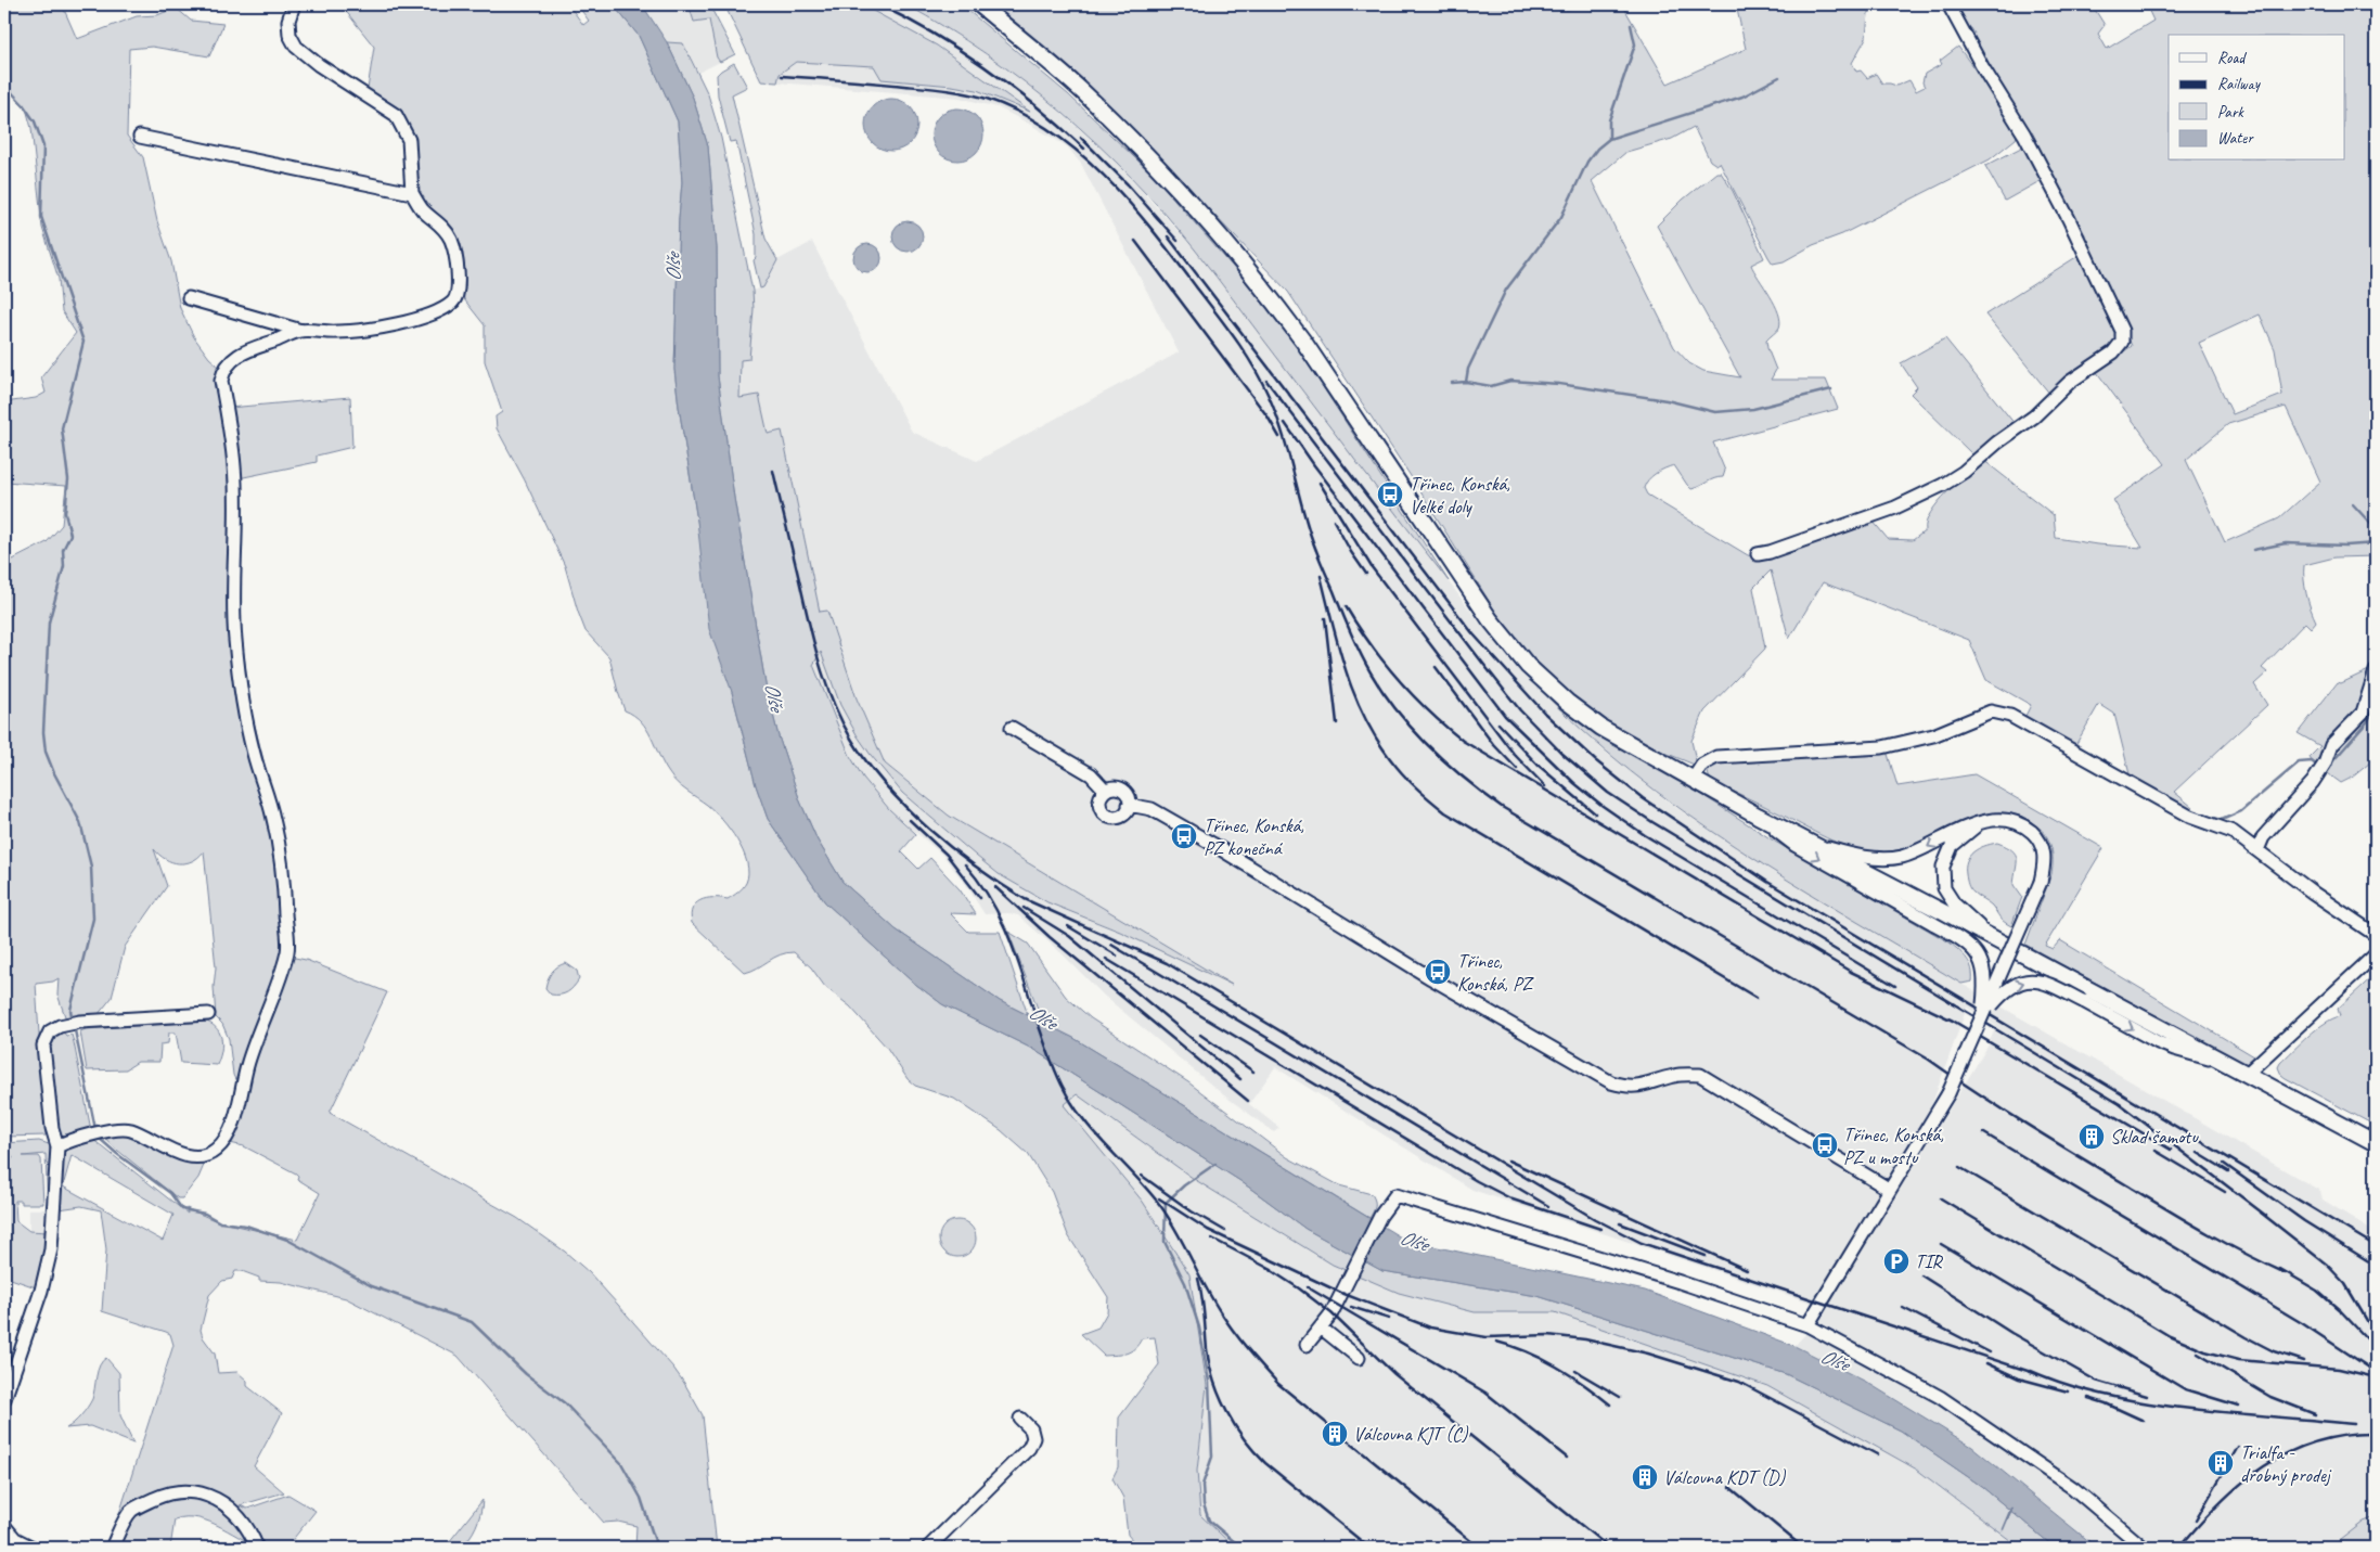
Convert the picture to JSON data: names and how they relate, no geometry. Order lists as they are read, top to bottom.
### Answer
{
  "water": ["Olše"],
  "places": {
    "bus stop": [
      "Třinec, Konská, Velké doly",
      "Třinec, Konská, PZ konečná",
      "Třinec, Konská, PZ",
      "Třinec, Konská, PZ u mostu"
    ],
    "building": [
      "Sklad šamotu",
      "Válcovna KJT (C)",
      "Trialfa - drobný prodej",
      "Válcovna KDT (D)"
    ],
    "parking": ["TIR"]
  },
  "legend": [
    "Road",
    "Railway",
    "Park",
    "Water"
  ]
}
